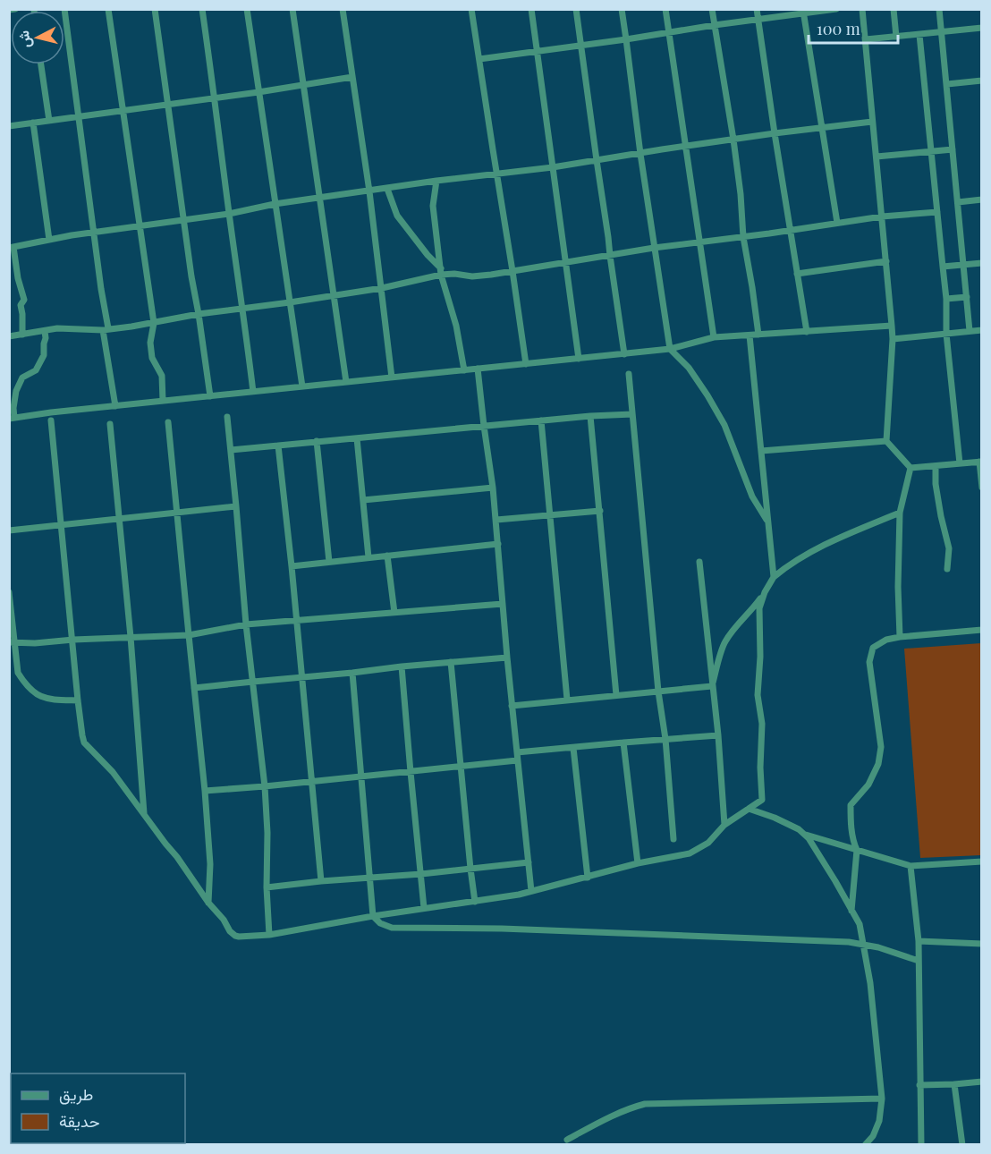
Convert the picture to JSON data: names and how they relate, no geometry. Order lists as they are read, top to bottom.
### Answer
{
  "legend": ["طريق", "حديقة"],
  "scale_bar": "100 m",
  "north": "left"
}
